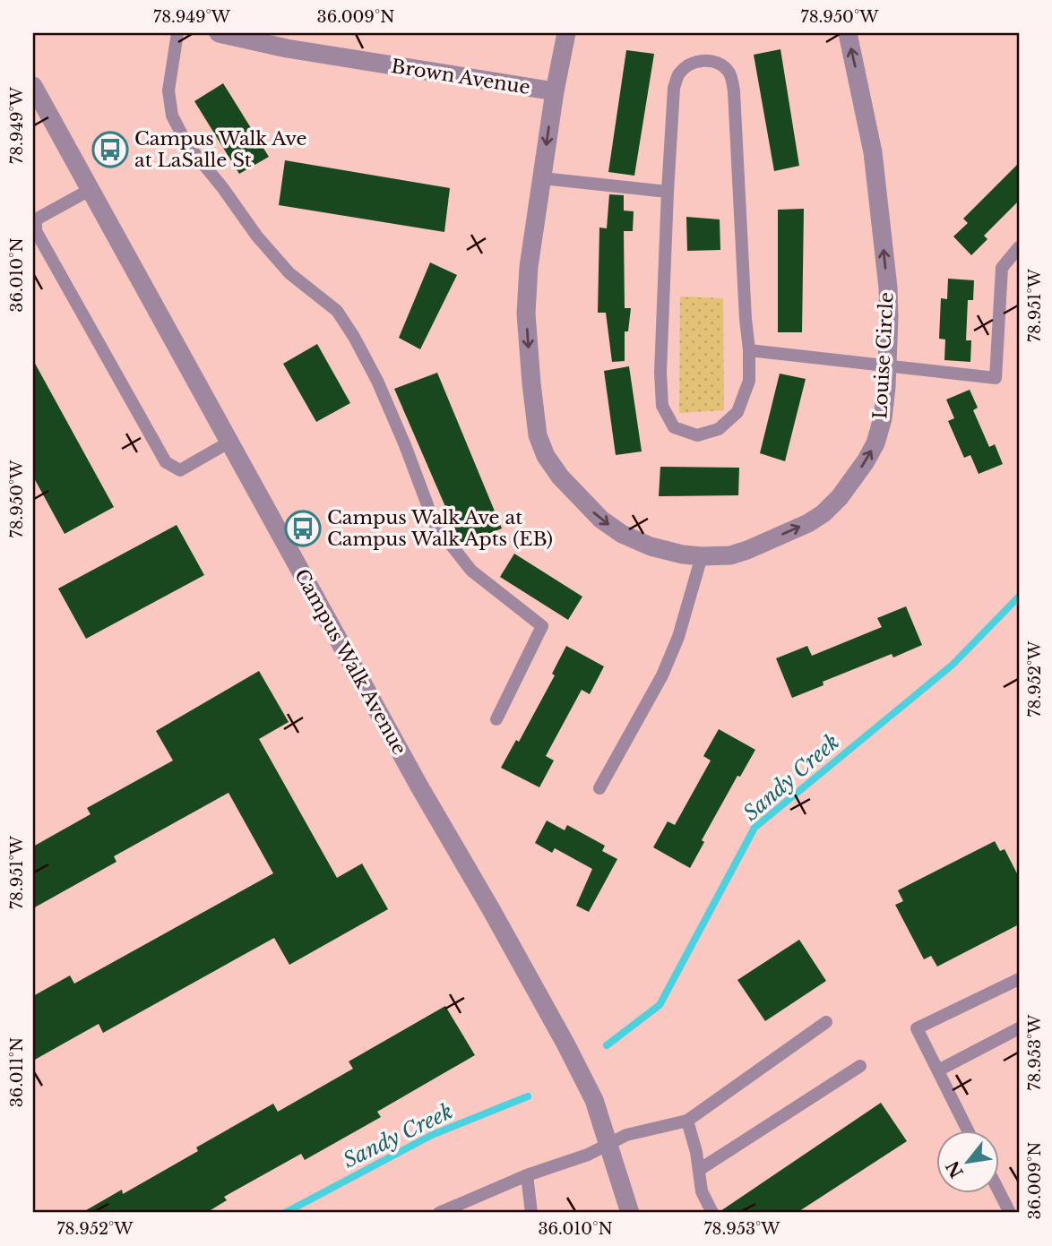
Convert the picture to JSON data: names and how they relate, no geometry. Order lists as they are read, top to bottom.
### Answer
{
  "streets": {
    "street": ["Brown Avenue", "Louise Circle", "Campus Walk Avenue"]
  },
  "crossings": [
    ["Brown Avenue", "Louise Circle"]
  ],
  "water": ["Sandy Creek"],
  "places": {
    "bus stop": ["Campus Walk Ave at LaSalle St", "Campus Walk Ave at Campus Walk Apts (EB)"]
  },
  "north": "bottom left",
  "coordinates": [
    "78.949°W",
    "36.009°N",
    "78.950°W",
    "36.010°N",
    "78.951°W",
    "78.952°W",
    "78.953°W",
    "36.011°N"
  ]
}
